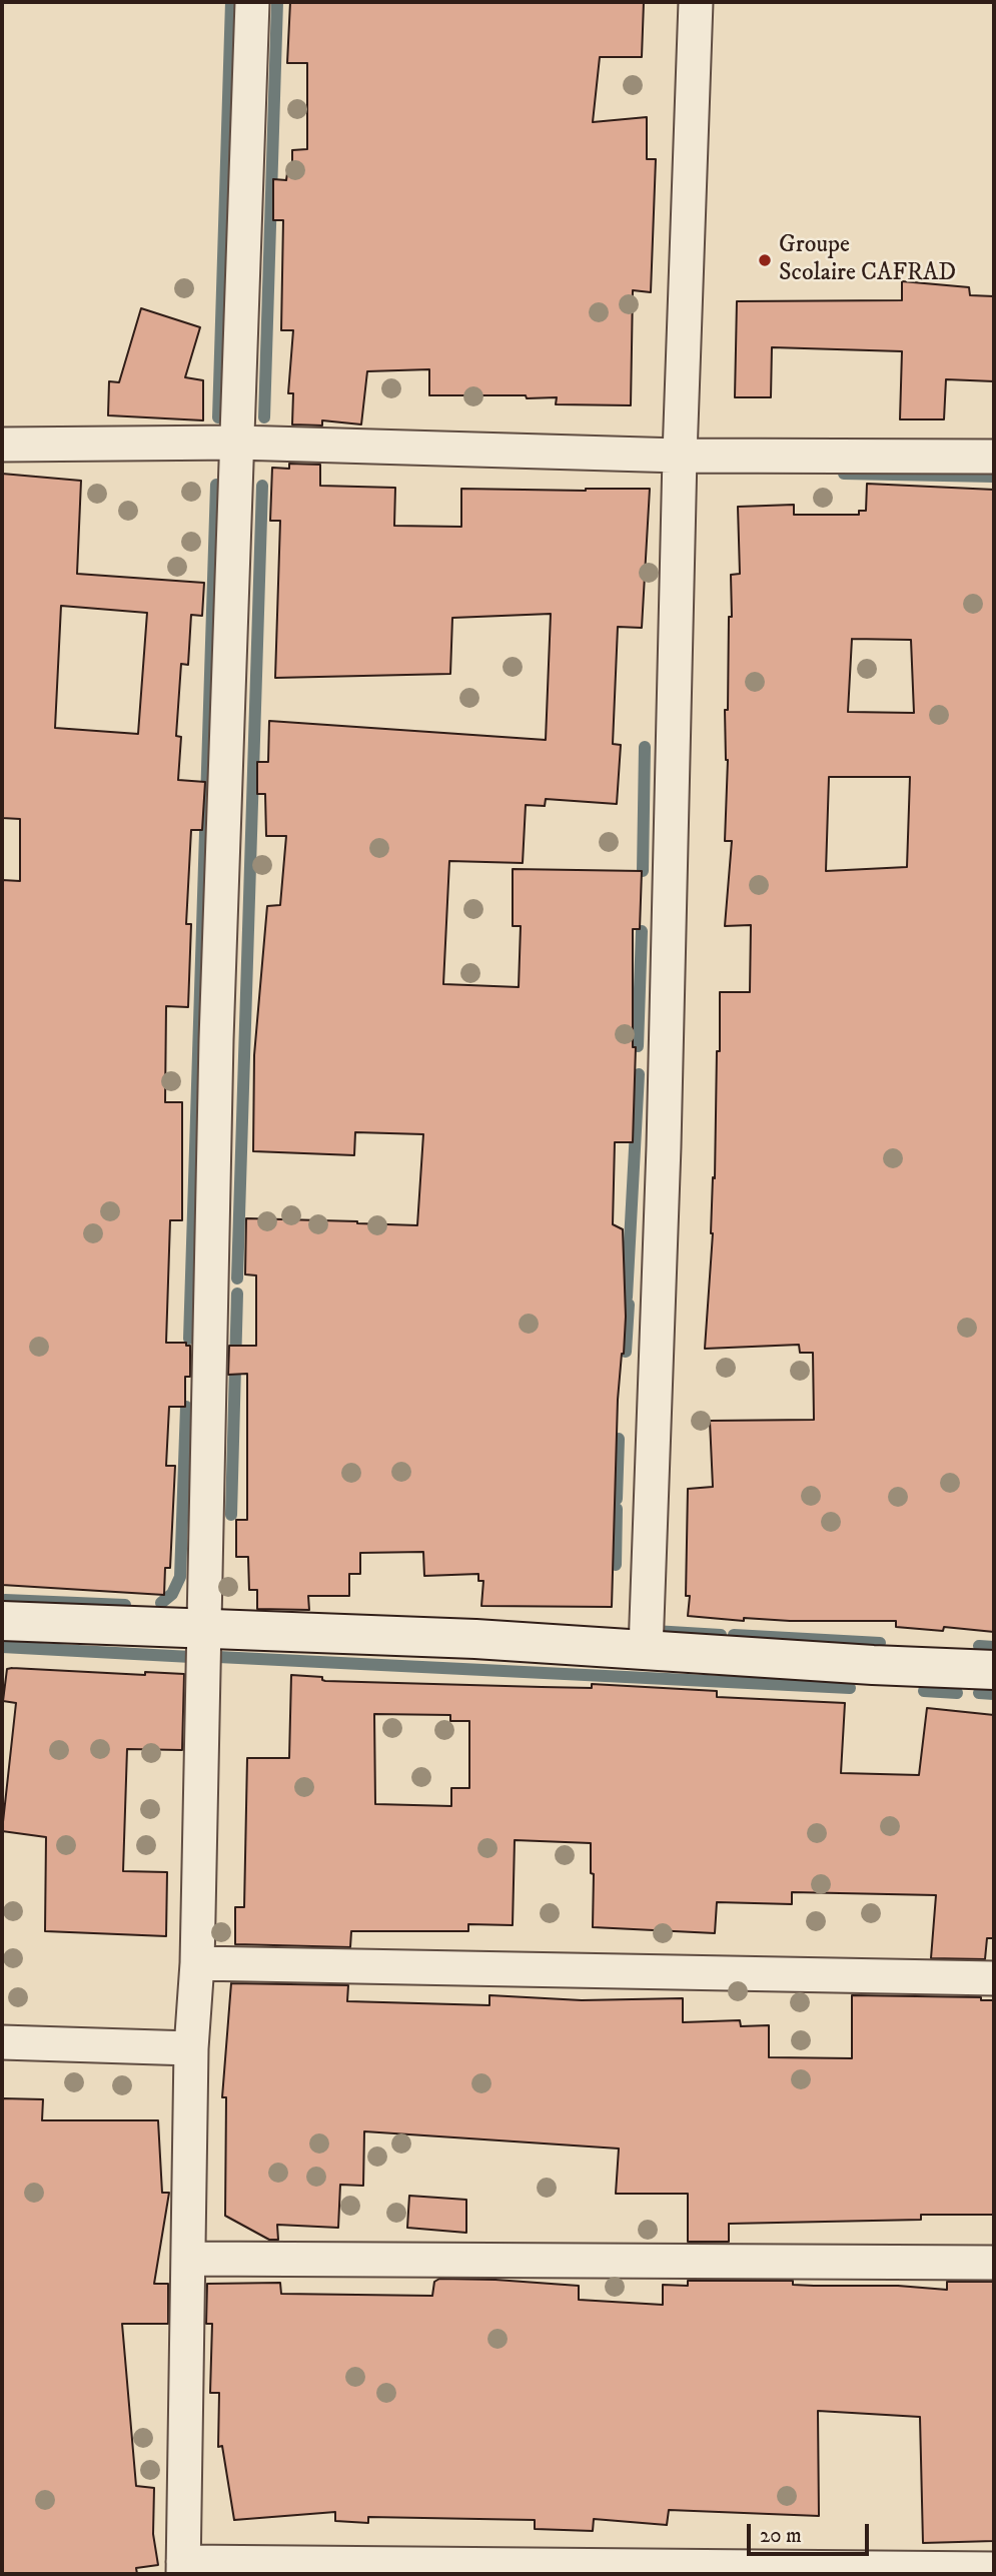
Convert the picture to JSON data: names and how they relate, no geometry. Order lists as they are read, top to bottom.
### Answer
{
  "places": ["Groupe Scolaire CAFRAD"],
  "scale_bar": "20 m"
}
